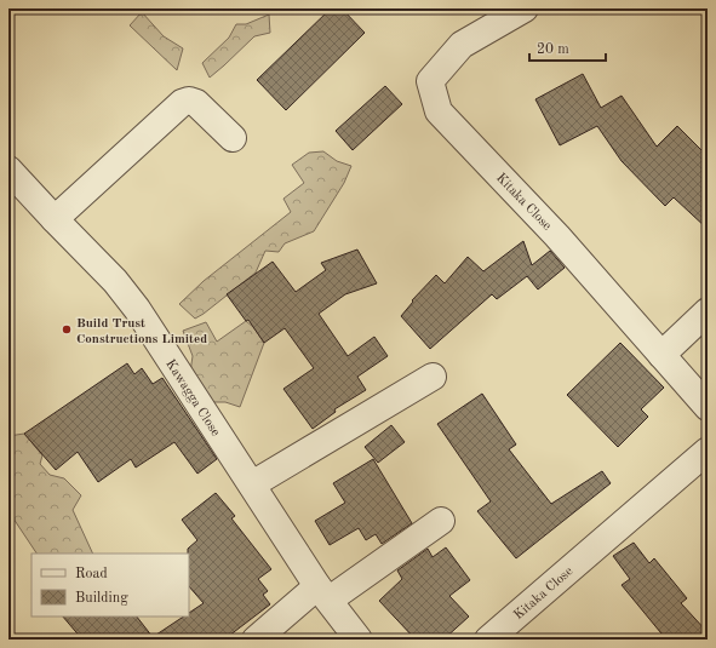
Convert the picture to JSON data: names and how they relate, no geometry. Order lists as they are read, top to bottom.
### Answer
{
  "streets": {
    "street": ["Kitaka Close", "Kawagga Close"]
  },
  "places": ["Build Trust Constructions Limited"],
  "legend": ["Road", "Building"],
  "scale_bar": "20 m"
}
